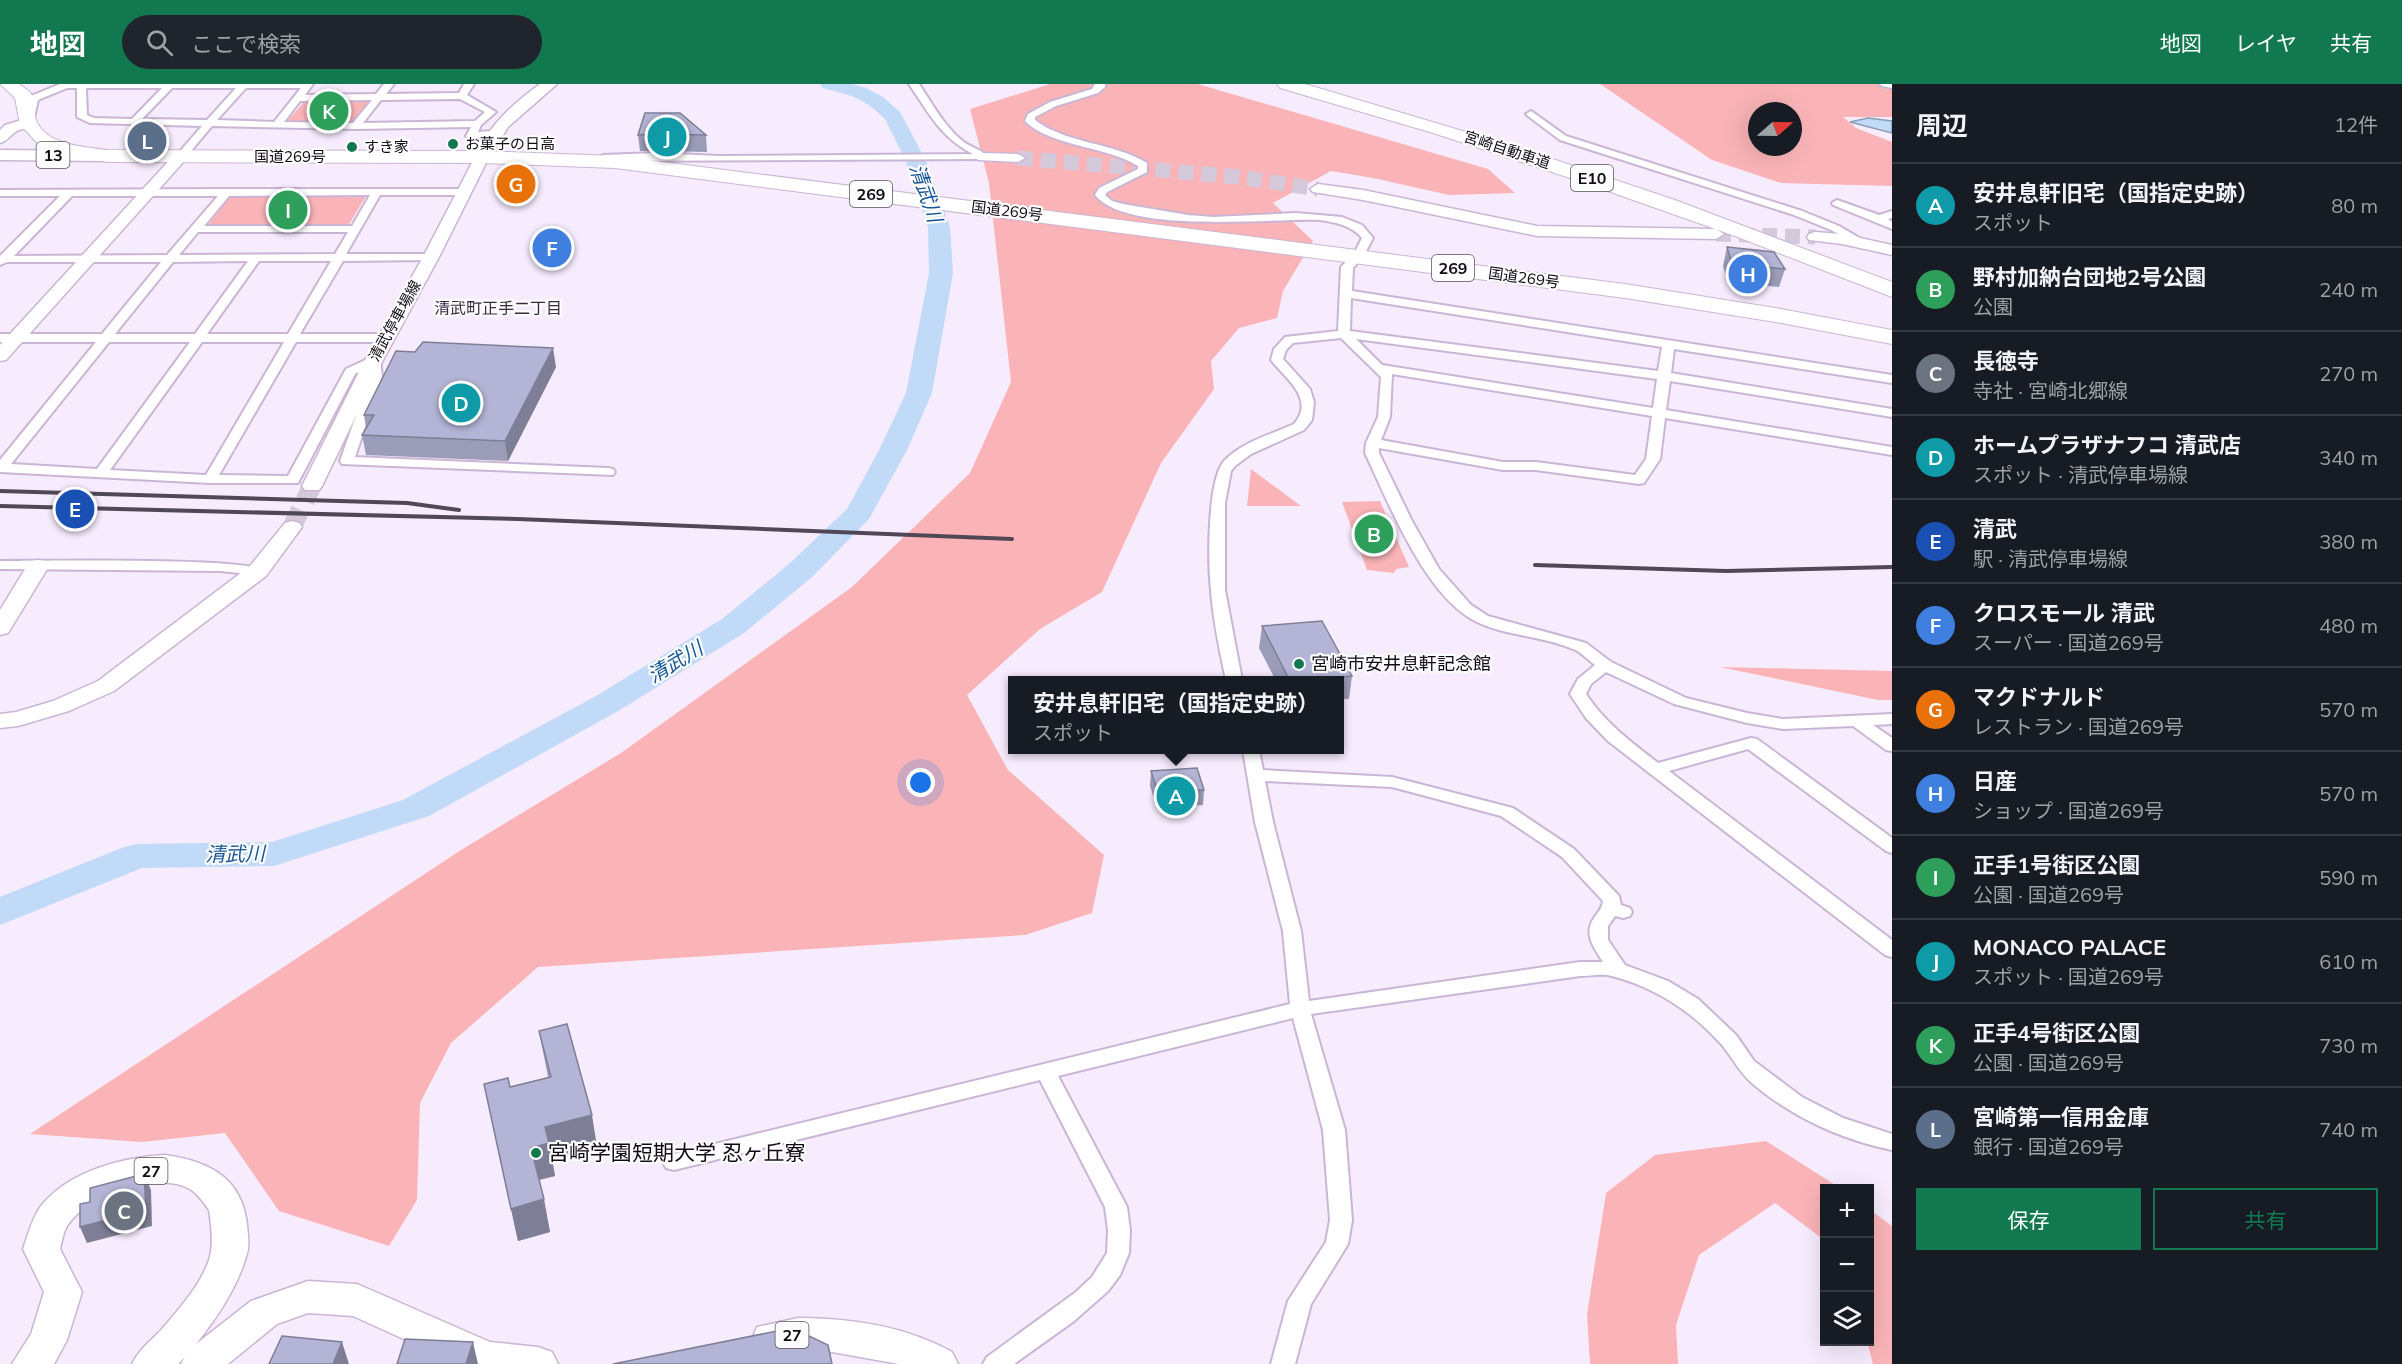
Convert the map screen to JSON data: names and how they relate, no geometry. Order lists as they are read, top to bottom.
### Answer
{
  "streets": {
    "highway": [
      "宮崎自動車道",
      "国道269号",
      "E10",
      "269"
    ],
    "main road": ["13", "清武停車場線", "27"]
  },
  "crossings": [
    ["13", "国道269号"],
    ["国道269号", "清武停車場線"]
  ],
  "districts": ["清武町正手二丁目"],
  "water": ["清武川"],
  "places": [
    "お菓子の日高",
    "すき家",
    "宮崎市安井息軒記念館",
    "宮崎学園短期大学 忍ヶ丘寮"
  ],
  "north": "right",
  "page": {
    "header": "地図",
    "search": "ここで検索",
    "nav": ["地図", "レイヤ", "共有"],
    "heading": ["周辺", "12件"],
    "pins": [
      "K",
      "J",
      "L",
      "G",
      "I",
      "F",
      "H",
      "D",
      "E",
      "B",
      "A",
      "C"
    ],
    "list": [
      {
        "mark": "A",
        "name": "安井息軒旧宅（国指定史跡）",
        "note": "スポット",
        "value": "80 m"
      },
      {
        "mark": "B",
        "name": "野村加納台団地2号公園",
        "note": "公園",
        "value": "240 m"
      },
      {
        "mark": "C",
        "name": "長徳寺",
        "note": "寺社 · 宮崎北郷線",
        "value": "270 m"
      },
      {
        "mark": "D",
        "name": "ホームプラザナフコ 清武店",
        "note": "スポット · 清武停車場線",
        "value": "340 m"
      },
      {
        "mark": "E",
        "name": "清武",
        "note": "駅 · 清武停車場線",
        "value": "380 m"
      },
      {
        "mark": "F",
        "name": "クロスモール 清武",
        "note": "スーパー · 国道269号",
        "value": "480 m"
      },
      {
        "mark": "G",
        "name": "マクドナルド",
        "note": "レストラン · 国道269号",
        "value": "570 m"
      },
      {
        "mark": "H",
        "name": "日産",
        "note": "ショップ · 国道269号",
        "value": "570 m"
      },
      {
        "mark": "I",
        "name": "正手1号街区公園",
        "note": "公園 · 国道269号",
        "value": "590 m"
      },
      {
        "mark": "J",
        "name": "MONACO PALACE",
        "note": "スポット · 国道269号",
        "value": "610 m"
      },
      {
        "mark": "K",
        "name": "正手4号街区公園",
        "note": "公園 · 国道269号",
        "value": "730 m"
      },
      {
        "mark": "L",
        "name": "宮崎第一信用金庫",
        "note": "銀行 · 国道269号",
        "value": "740 m"
      }
    ],
    "popup": ["安井息軒旧宅（国指定史跡）", "スポット"],
    "buttons": ["保存", "共有"],
    "map_buttons": ["+", "−"]
  }
}
